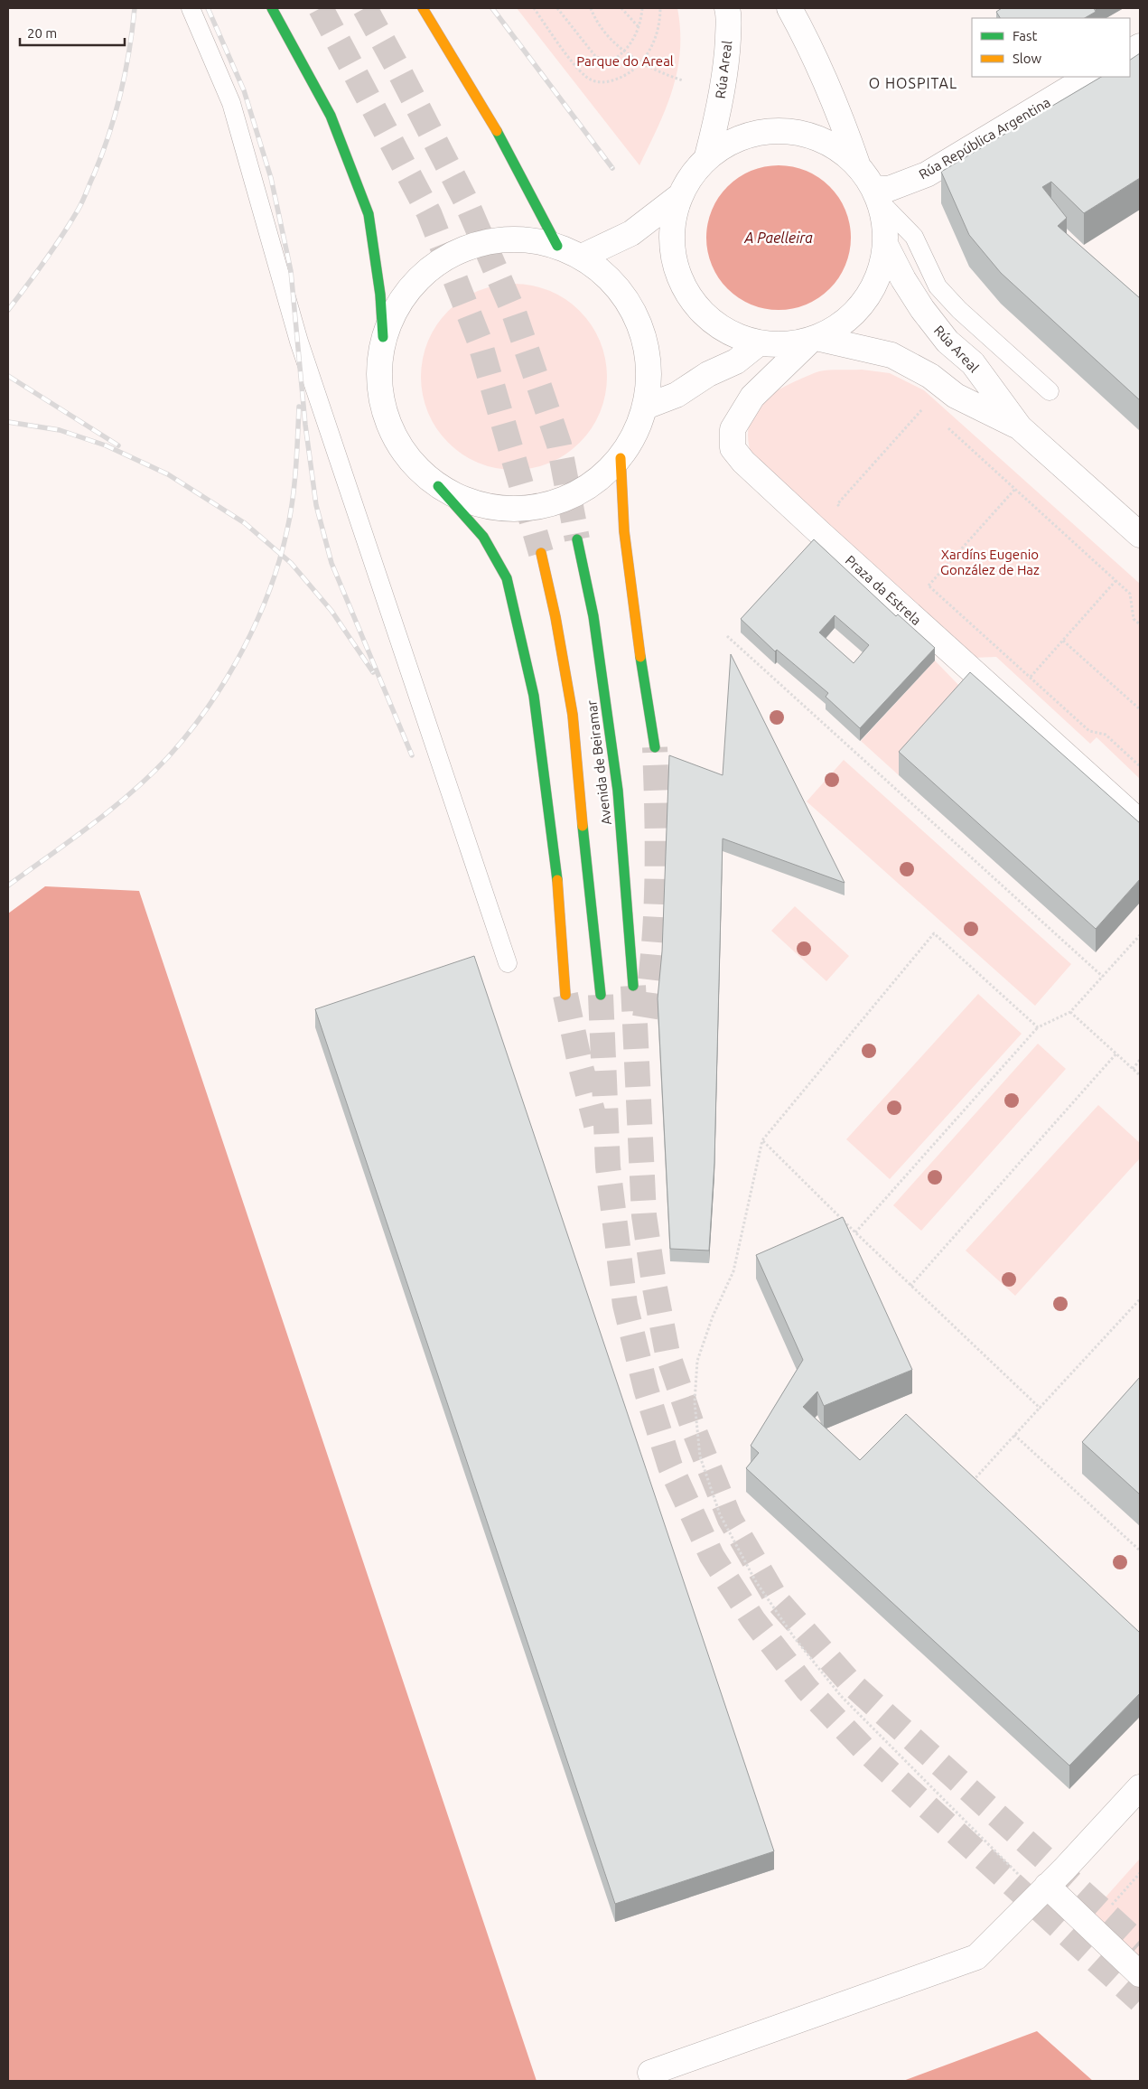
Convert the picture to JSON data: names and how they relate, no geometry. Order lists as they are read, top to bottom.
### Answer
{
  "streets": {
    "main road": ["Avenida de Beiramar"],
    "street": ["Rúa Areal", "Rúa República Argentina", "Praza da Estrela"]
  },
  "crossings": [
    ["Rúa Areal", "Praza da Estrela"]
  ],
  "districts": ["O HOSPITAL"],
  "water": ["A Paelleira"],
  "parks": ["Parque do Areal", "Xardíns Eugenio González de Haz"],
  "legend": ["Fast", "Slow"],
  "scale_bar": "20 m"
}
